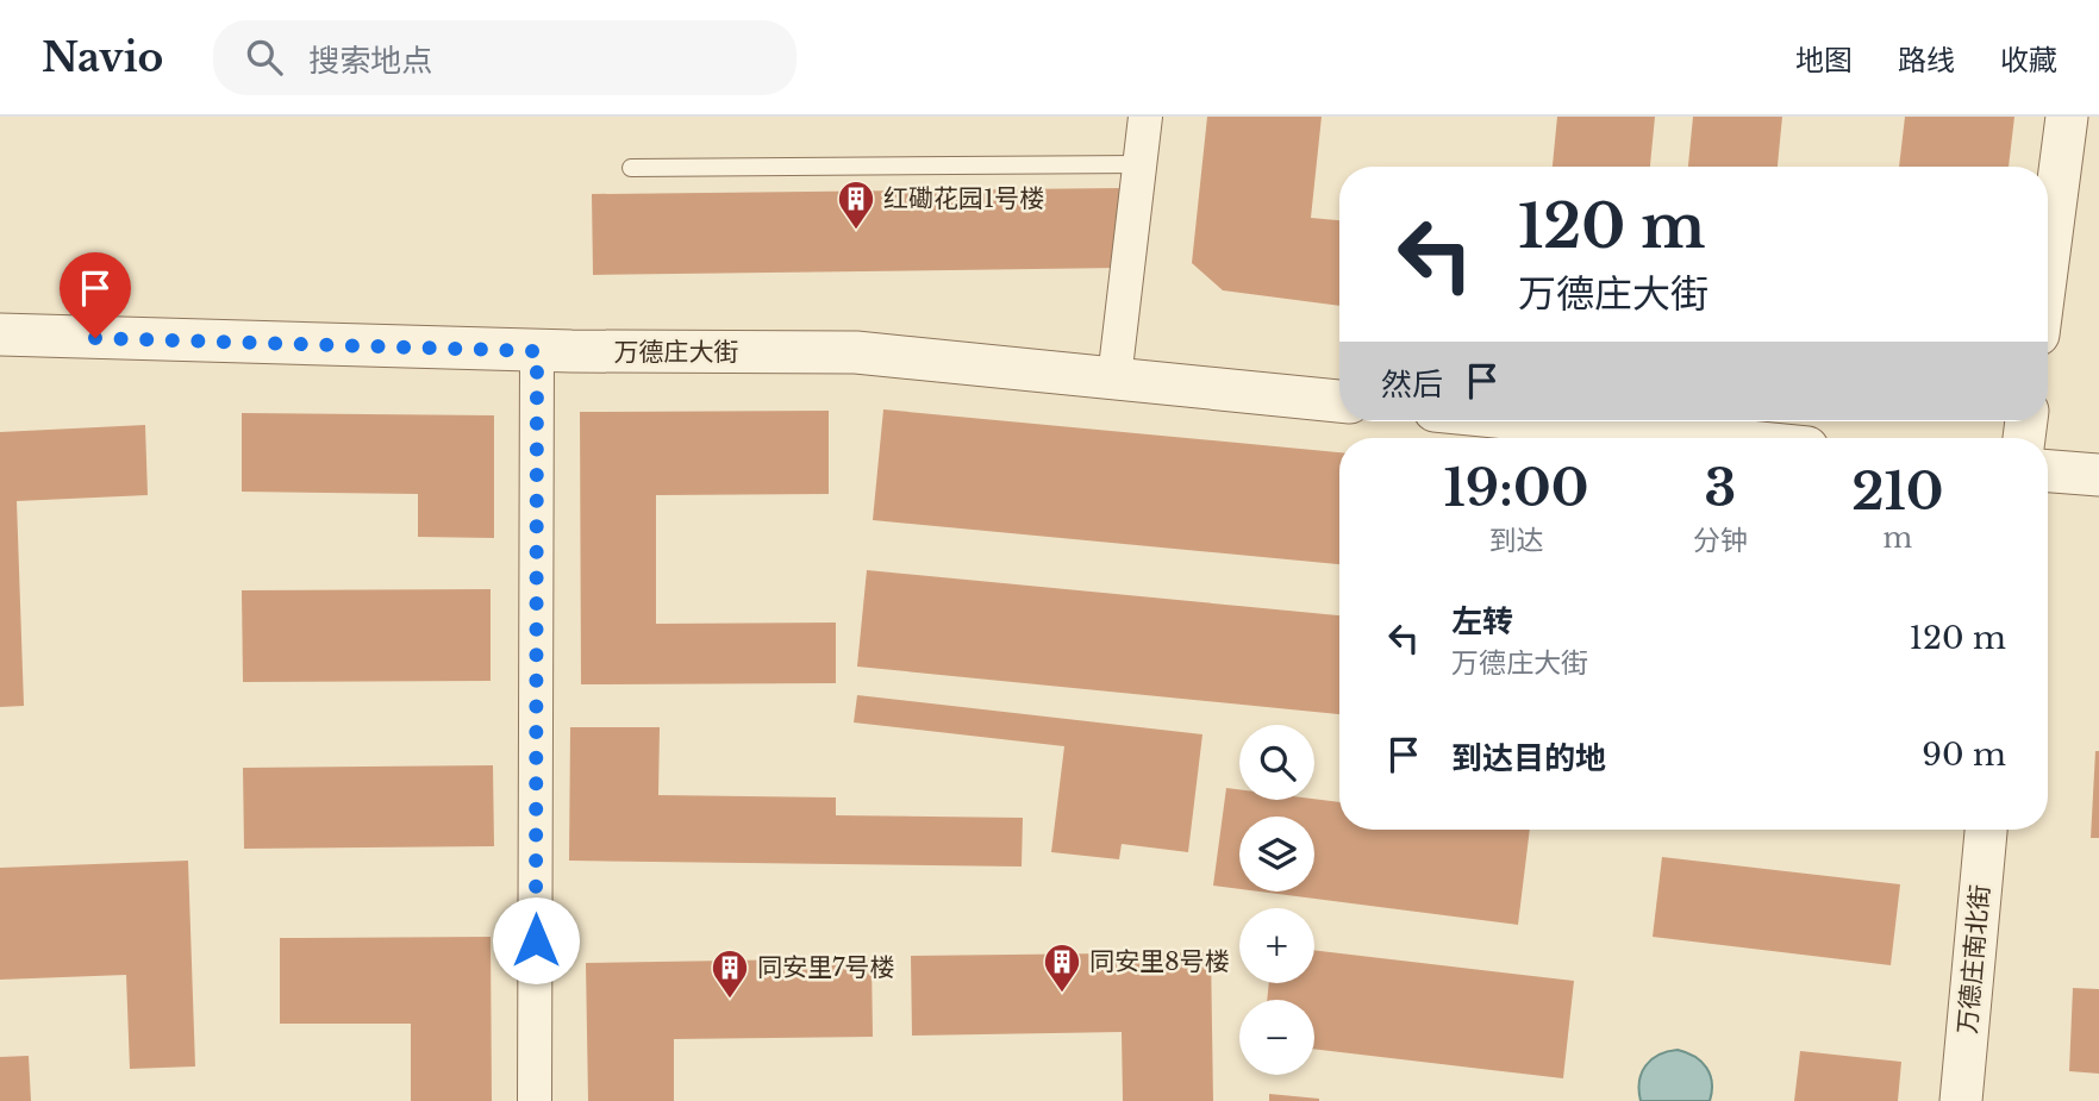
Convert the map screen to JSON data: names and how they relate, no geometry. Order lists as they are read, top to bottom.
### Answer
{
  "streets": {
    "street": ["万德庄大街", "万德庄南北街"]
  },
  "places": {
    "building": ["红磡花园1号楼", "同安里8号楼", "同安里7号楼"]
  },
  "page": {
    "header": "Navio",
    "search": "搜索地点",
    "nav": ["地图", "路线", "收藏"],
    "turn": ["120 m", "万德庄大街"],
    "then": "然后",
    "eta": [
      "19:00",
      "到达",
      "3",
      "分钟",
      "210",
      "m"
    ],
    "list": [
      {
        "name": "左转",
        "note": "万德庄大街",
        "value": "120 m"
      },
      {
        "name": "到达目的地",
        "value": "90 m"
      }
    ],
    "map_buttons": ["+", "−"]
  }
}
